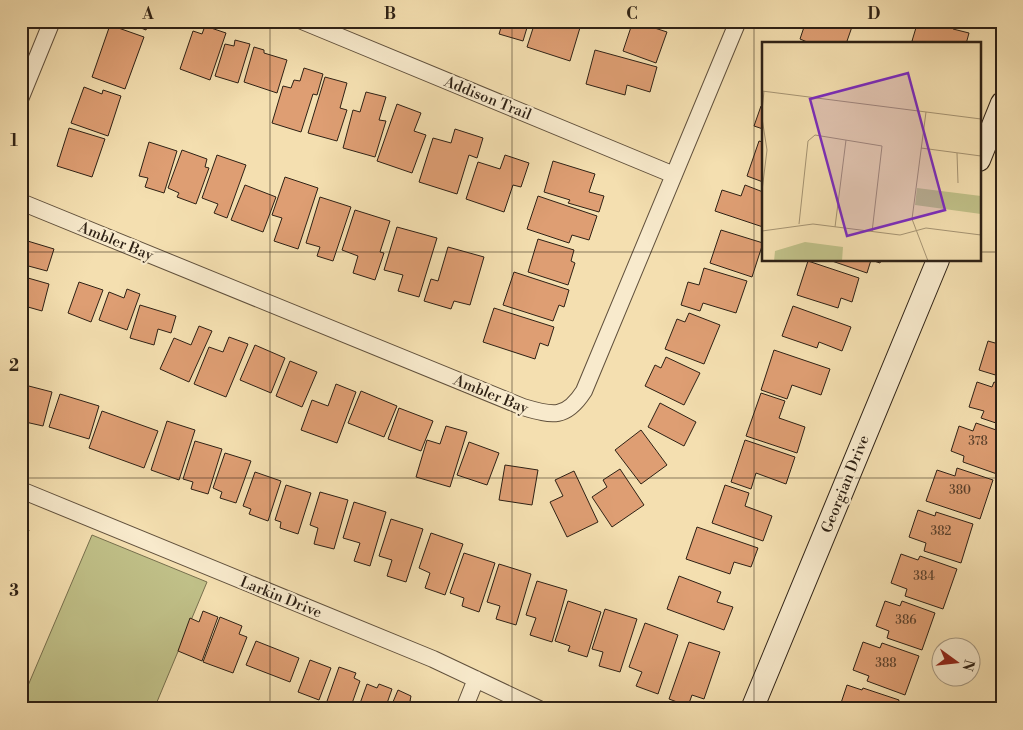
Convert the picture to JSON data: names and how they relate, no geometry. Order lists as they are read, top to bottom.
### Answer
{
  "streets": {
    "main road": ["Georgian Drive"],
    "street": ["Addison Trail", "Ambler Bay", "Larkin Drive"]
  },
  "crossings": [
    ["Addison Trail", "Ambler Bay"]
  ],
  "house_numbers": [
    "378",
    "380",
    "382",
    "384",
    "386",
    "388"
  ],
  "north": "right",
  "grid": {
    "columns": [
      "A",
      "B",
      "C",
      "D"
    ],
    "rows": ["1", "2", "3"]
  }
}
